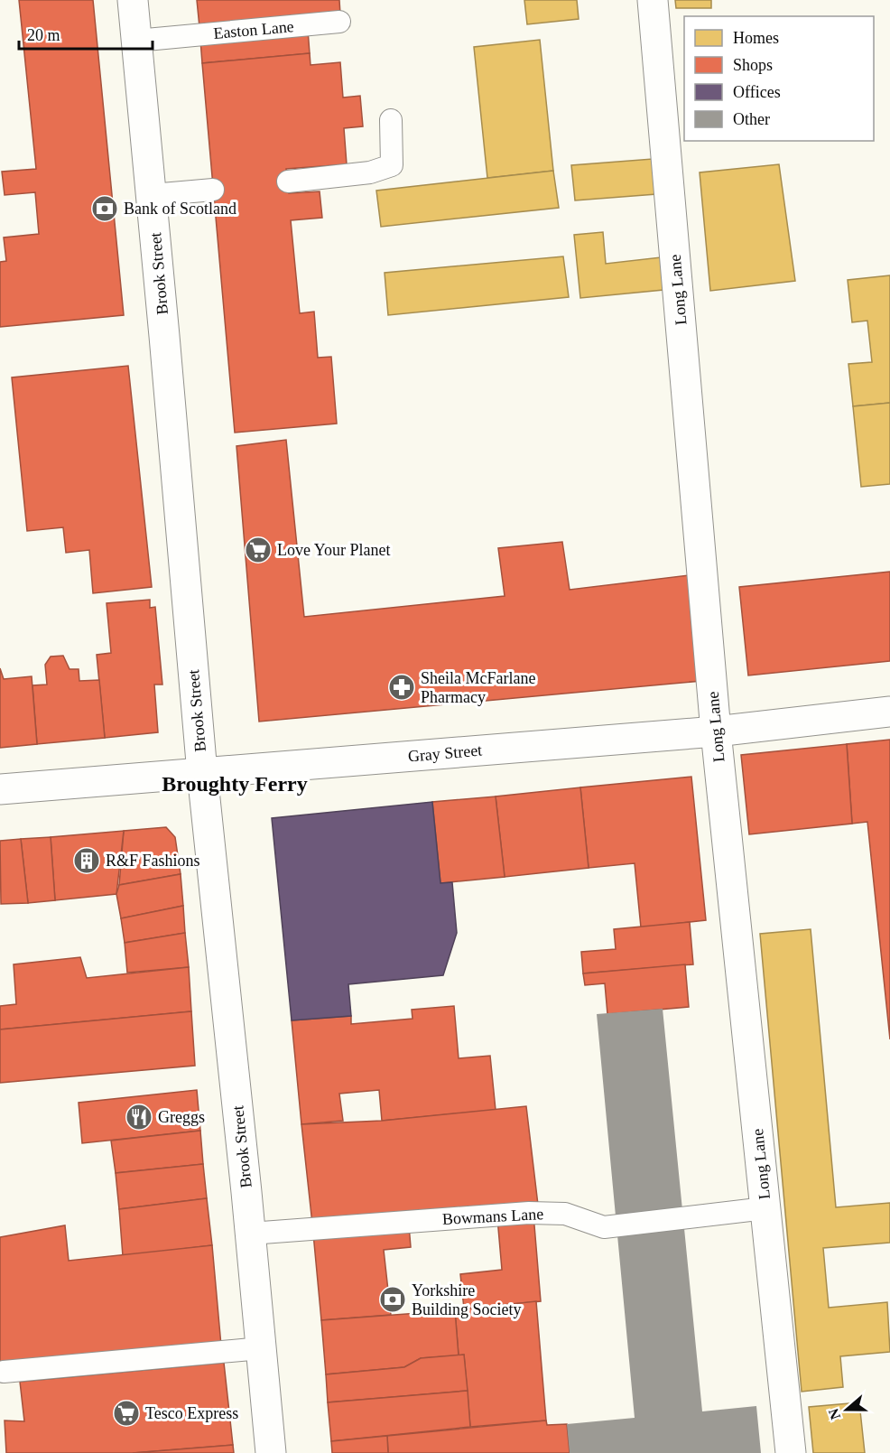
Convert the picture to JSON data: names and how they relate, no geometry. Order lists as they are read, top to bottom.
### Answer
{
  "streets": {
    "street": ["Brook Street", "Long Lane", "Gray Street"],
    "lane": ["Easton Lane", "Bowmans Lane"]
  },
  "crossings": [
    ["Easton Lane", "Brook Street"],
    ["Brook Street", "Gray Street"],
    ["Brook Street", "Bowmans Lane"],
    ["Long Lane", "Gray Street"],
    ["Long Lane", "Bowmans Lane"]
  ],
  "districts": ["Broughty Ferry"],
  "places": {
    "bank": ["Bank of Scotland", "Yorkshire Building Society"],
    "supermarket": ["Love Your Planet", "Tesco Express"],
    "pharmacy": ["Sheila McFarlane Pharmacy"],
    "building": ["R&F Fashions"],
    "restaurant": ["Greggs"]
  },
  "legend": [
    "Homes",
    "Shops",
    "Offices",
    "Other"
  ],
  "scale_bar": "20 m",
  "north": "left"
}
